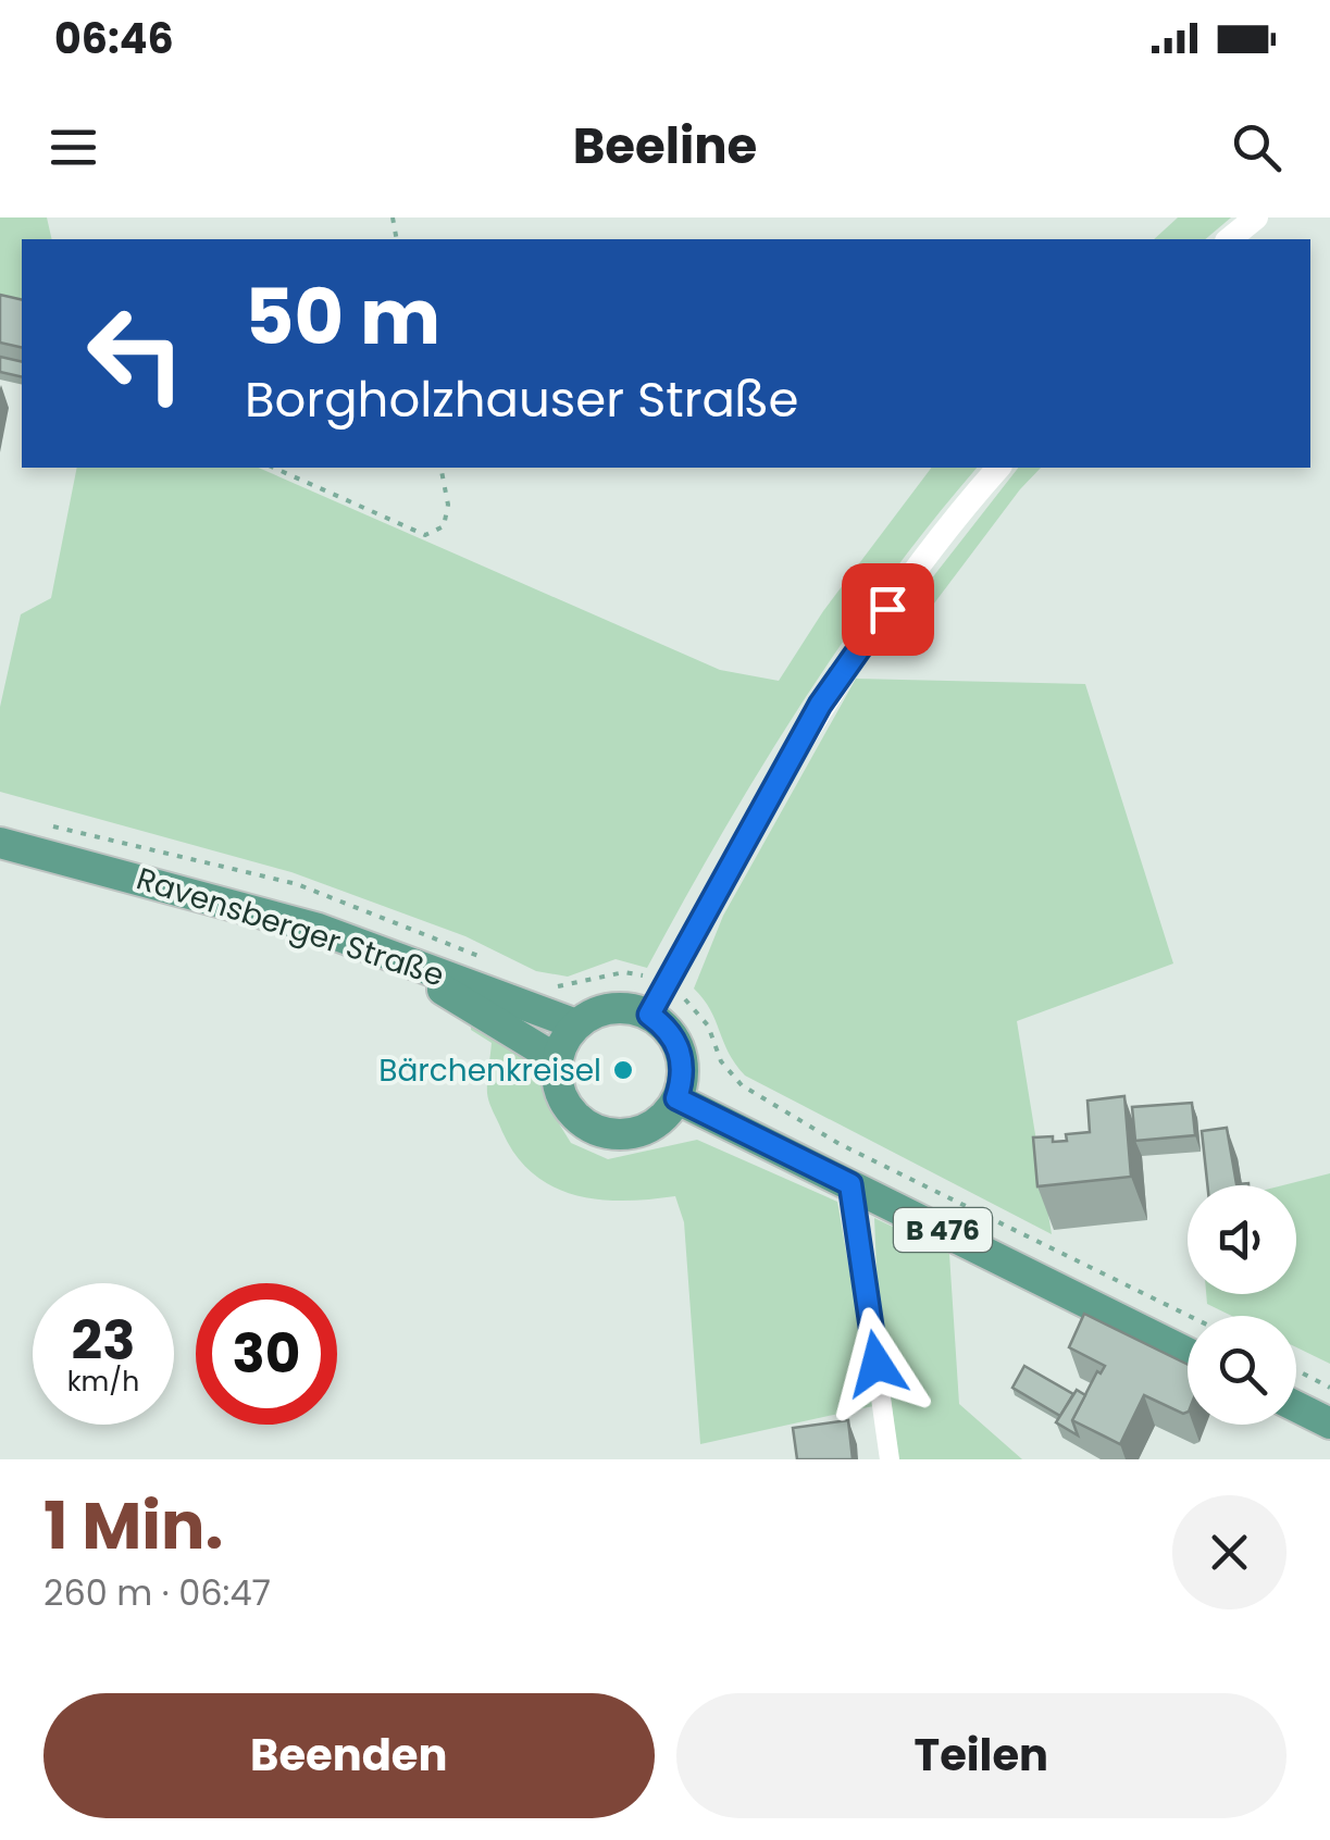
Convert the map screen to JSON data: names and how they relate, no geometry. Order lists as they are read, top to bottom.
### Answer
{
  "streets": {
    "main road": ["Ravensberger Straße", "B 476"]
  },
  "crossings": [
    ["Ravensberger Straße", "B 476"]
  ],
  "places": ["Bärchenkreisel"],
  "page": {
    "status": "06:46",
    "header": "Beeline",
    "turn": ["50 m", "Borgholzhauser Straße"],
    "speed": "23 km/h",
    "limit": "30",
    "heading": ["1 Min.", "260 m · 06:47"],
    "buttons": ["Beenden", "Teilen"]
  }
}
